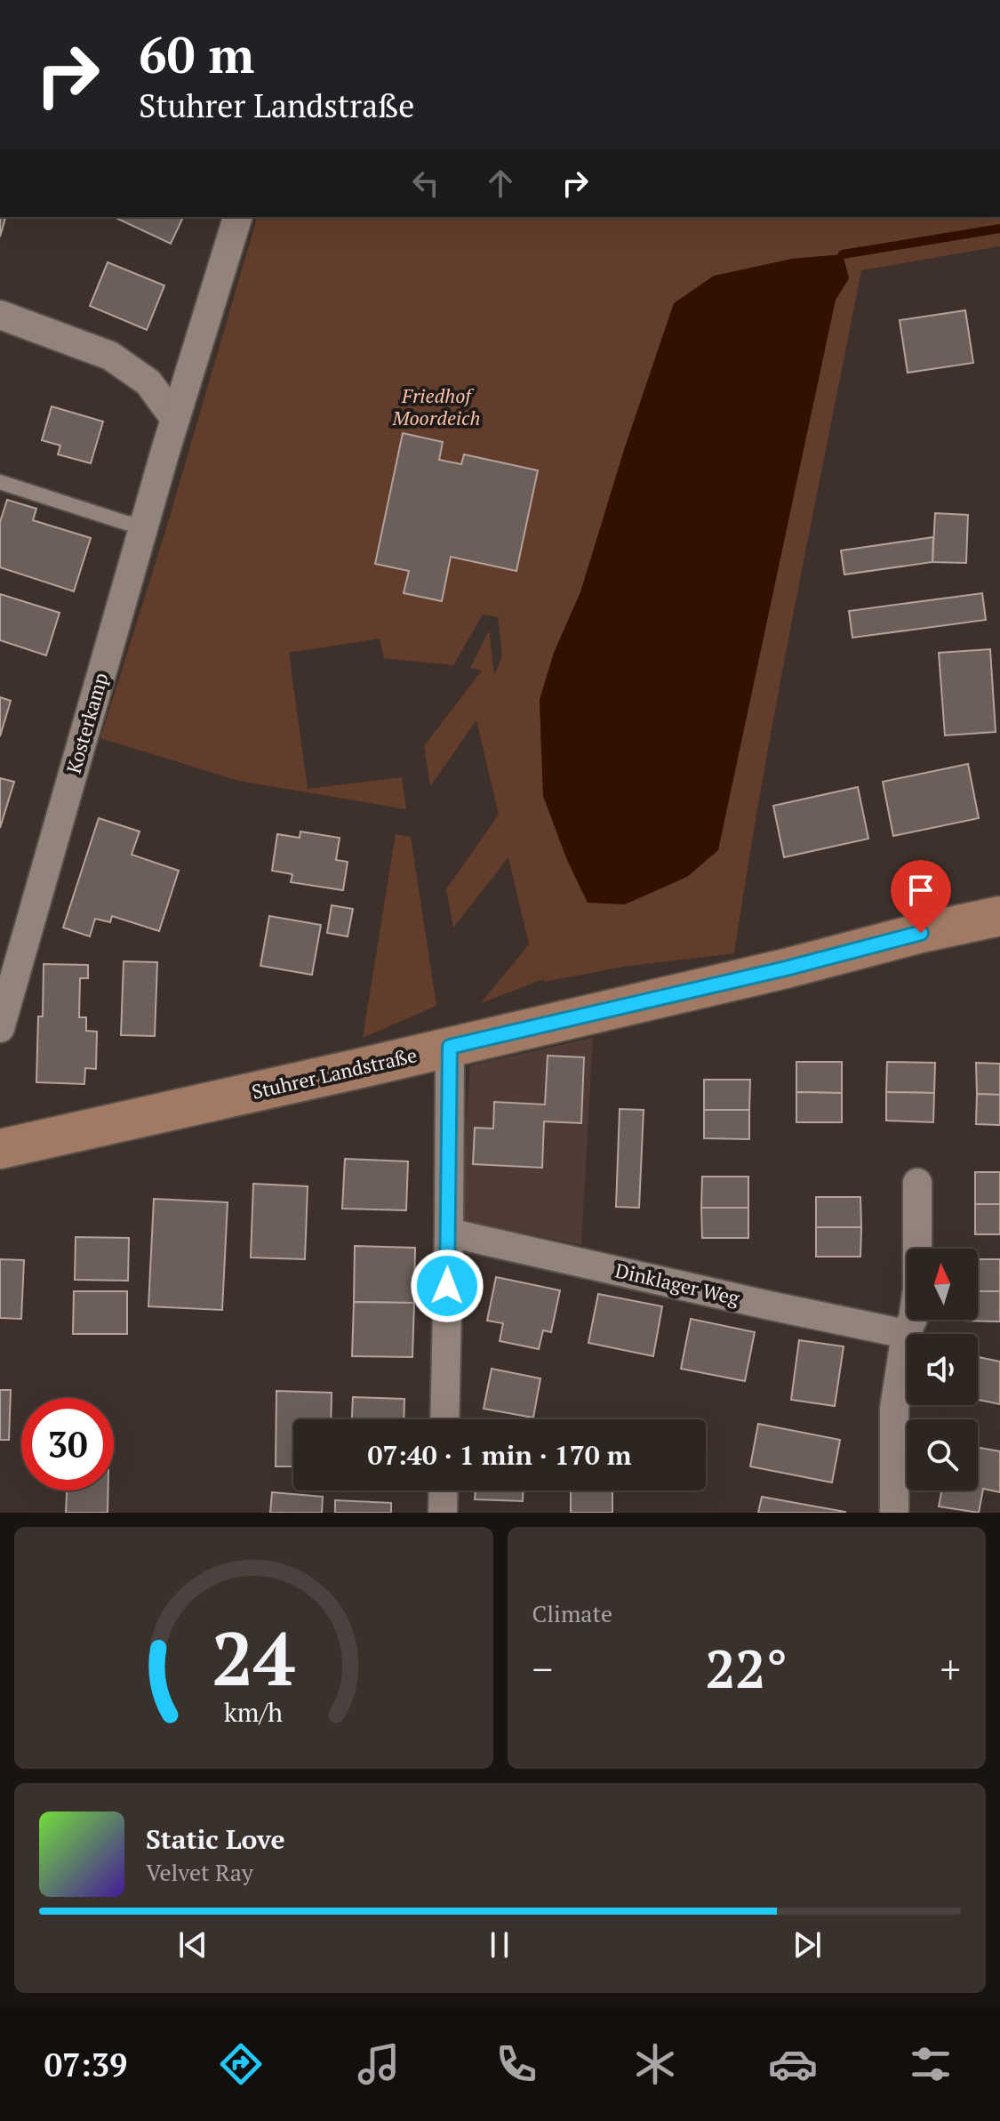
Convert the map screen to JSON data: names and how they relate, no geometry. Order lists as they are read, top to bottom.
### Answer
{
  "streets": {
    "main road": ["Stuhrer Landstraße"],
    "street": ["Kosterkamp", "Dinklager Weg"]
  },
  "parks": ["Friedhof Moordeich"],
  "north": "top",
  "page": {
    "turn": ["60 m", "Stuhrer Landstraße"],
    "limit": "30",
    "trip": "07:40 · 1 min · 170 m",
    "tile": "Climate",
    "heat": ["−", "22°", "+"],
    "song": ["Static Love", "Velvet Ray"],
    "tabs": "07:39",
    "gauge": ["24", "km/h"]
  }
}
